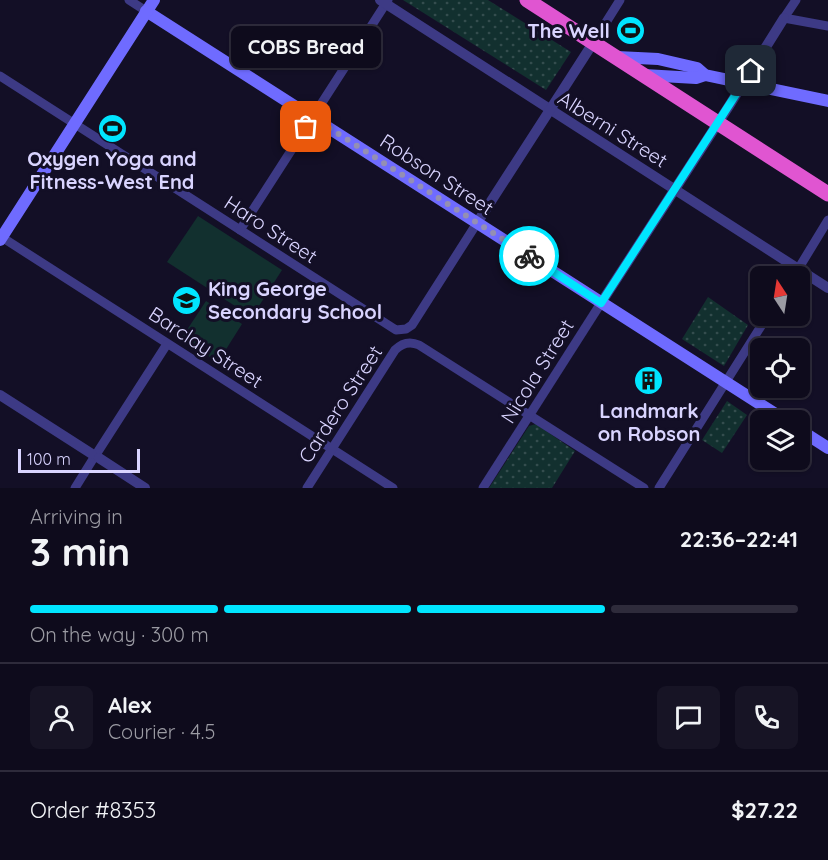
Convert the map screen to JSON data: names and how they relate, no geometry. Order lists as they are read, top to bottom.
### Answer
{
  "streets": {
    "main road": ["Robson Street"],
    "street": [
      "Alberni Street",
      "Haro Street",
      "Barclay Street",
      "Nicola Street",
      "Cardero Street"
    ]
  },
  "crossings": [
    ["Alberni Street", "Nicola Street"],
    ["Alberni Street", "Cardero Street"],
    ["Robson Street", "Nicola Street"],
    ["Robson Street", "Cardero Street"],
    ["Haro Street", "Cardero Street"],
    ["Barclay Street", "Cardero Street"],
    ["Nicola Street", "Cardero Street"]
  ],
  "places": {
    "sports": ["The Well", "Oxygen Yoga and Fitness-West End"],
    "other": ["COBS Bread"],
    "school or university": ["King George Secondary School"],
    "building": ["Landmark on Robson"]
  },
  "scale_bar": "100 m",
  "north": "top",
  "page": {
    "bubble": "COBS Bread",
    "scale": "100 m",
    "heading": ["3 min", "Arriving in", "22:36–22:41"],
    "panel": [
      "Alex",
      "Courier · 4.5",
      "Order #8353",
      "$27.22"
    ],
    "bar": "On the way · 300 m"
  }
}
